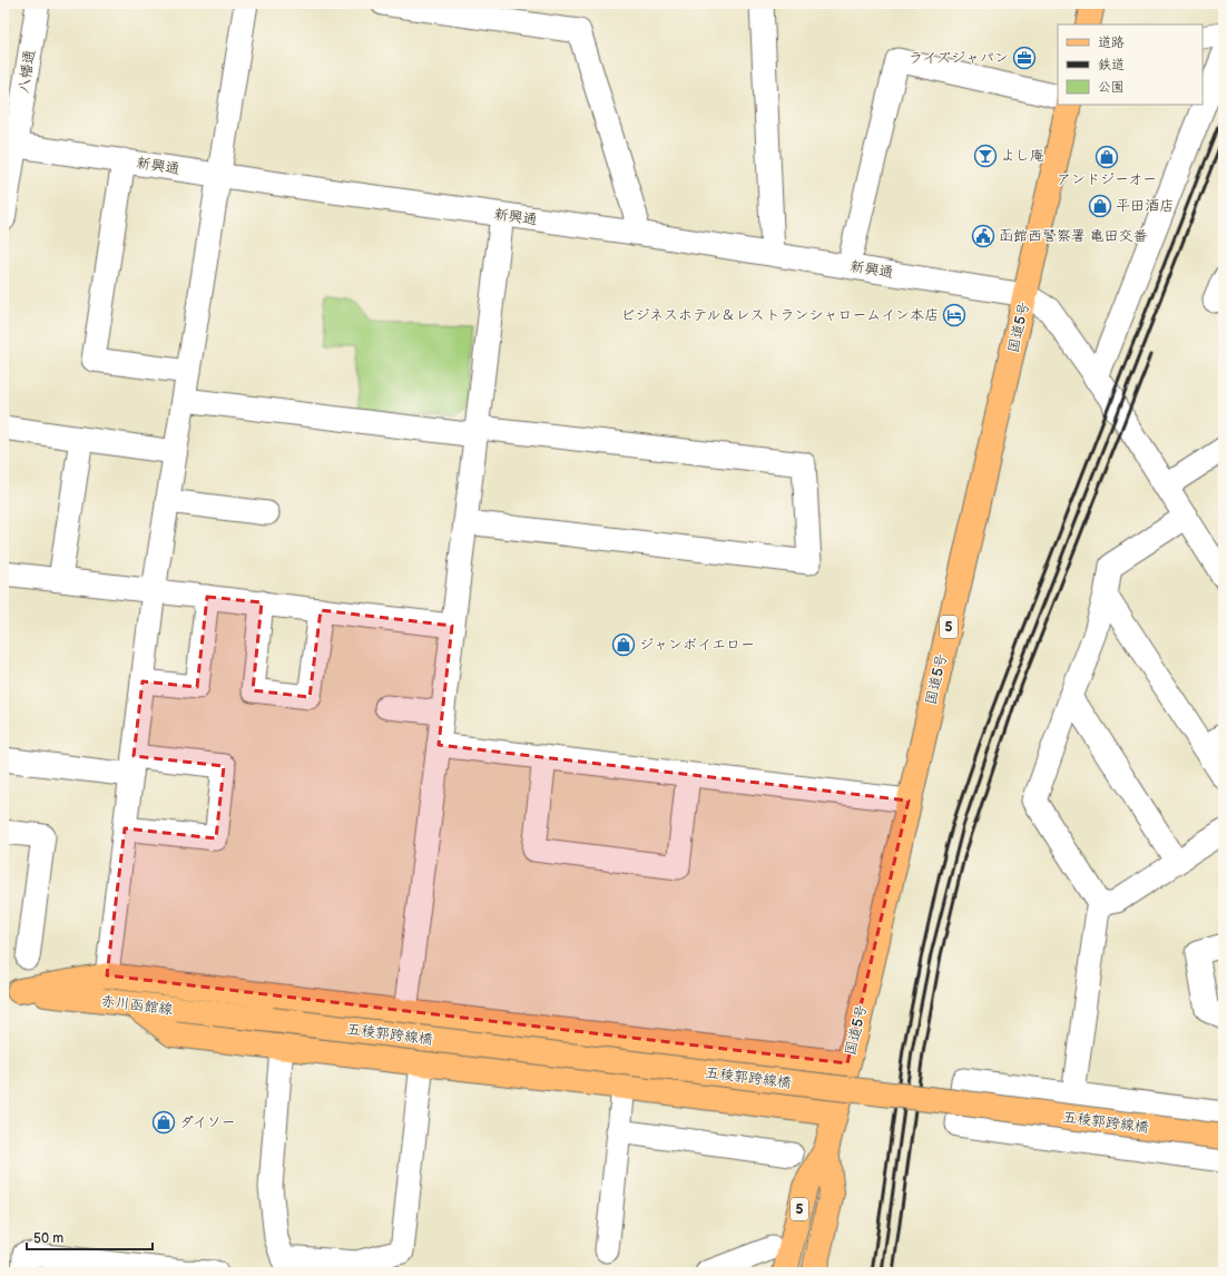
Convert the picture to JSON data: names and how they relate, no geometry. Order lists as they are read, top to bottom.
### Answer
{
  "streets": {
    "main road": [
      "国道5号",
      "5",
      "赤川函館線",
      "五稜郭跨線橋"
    ],
    "street": ["八幡通", "新興通"]
  },
  "crossings": [
    ["八幡通", "新興通"],
    ["新興通", "国道5号"],
    ["赤川函館線", "五稜郭跨線橋"]
  ],
  "places": {
    "office": ["ライズジャパン"],
    "bar": ["よし庵"],
    "shop": [
      "アンドジーオー",
      "平田酒店",
      "ジャンボイエロー",
      "ダイソー"
    ],
    "public building": ["函館西警察署 亀田交番"],
    "hotel": ["ビジネスホテル＆レストランシャロームイン本店"]
  },
  "legend": ["道路", "鉄道", "公園"],
  "scale_bar": "50 m"
}
